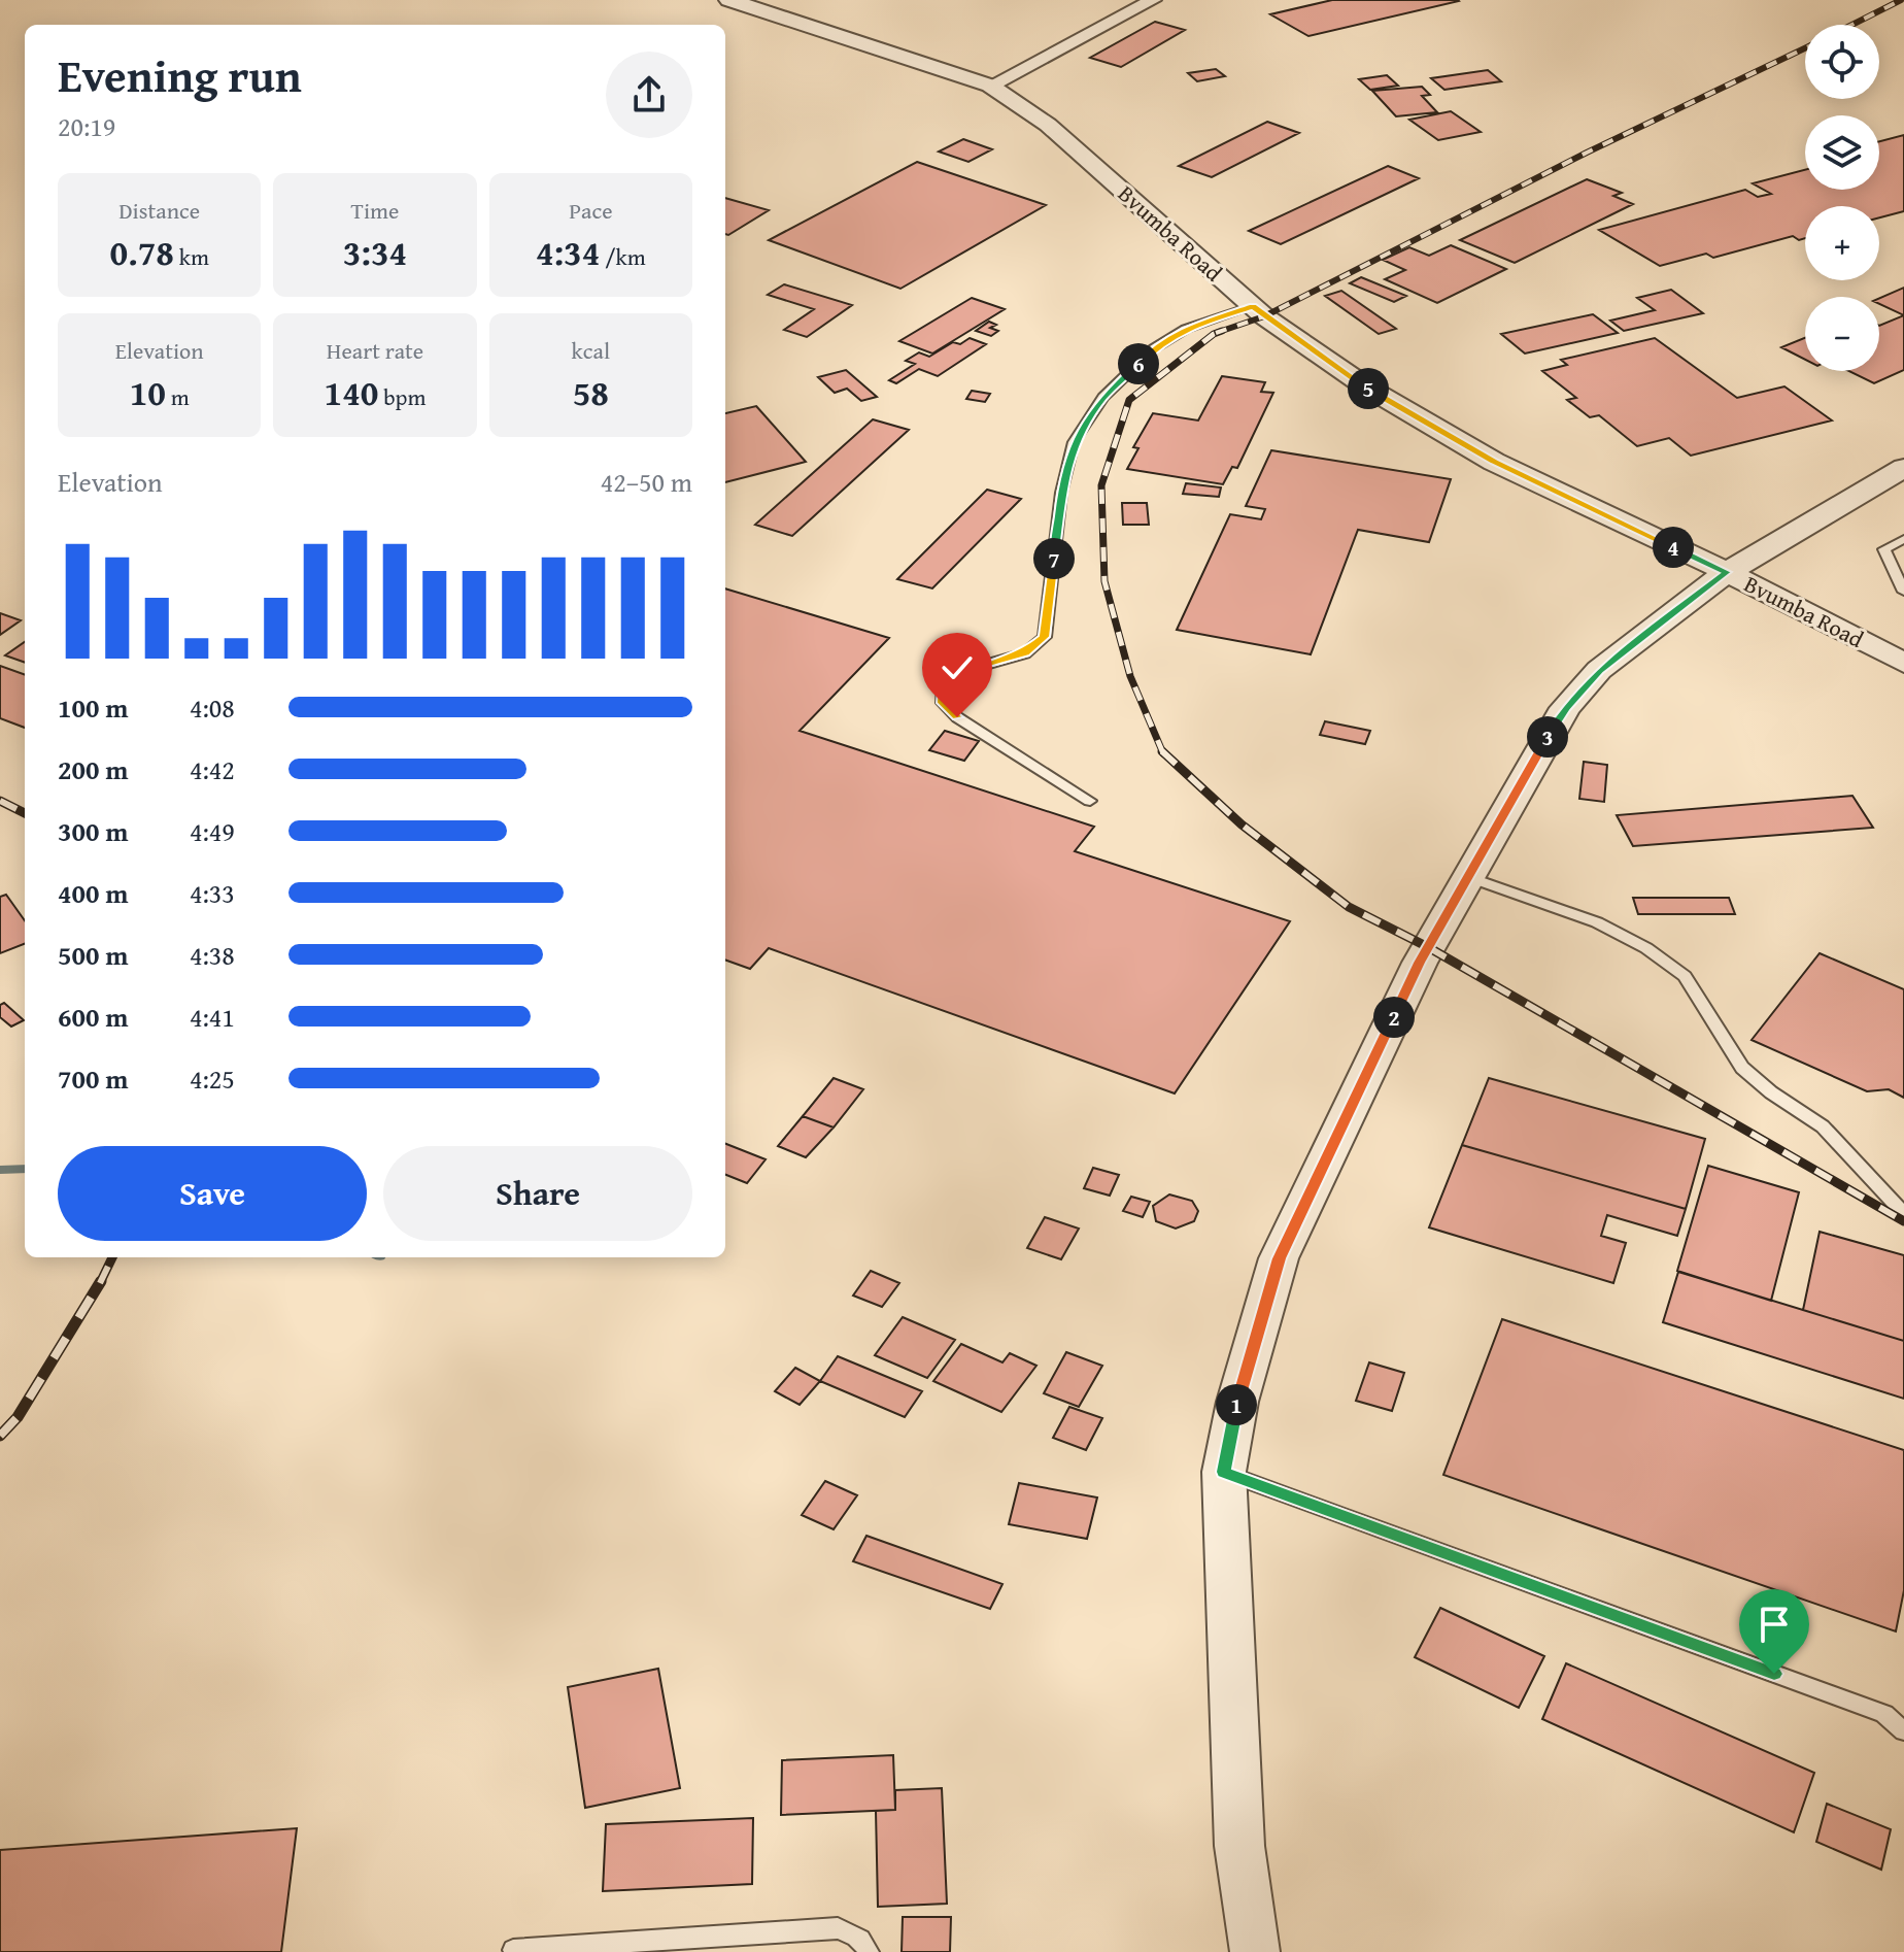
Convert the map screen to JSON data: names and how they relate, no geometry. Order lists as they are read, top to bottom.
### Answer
{
  "streets": {
    "street": ["Bvumba Road"]
  },
  "page": {
    "map_buttons": ["+", "−"],
    "heading": ["Evening run", "20:19"],
    "stats": [
      ["Distance", "0.78 km"],
      ["Time", "3:34"],
      ["Pace", "4:34 /km"],
      ["Elevation", "10 m"],
      ["Heart rate", "140 bpm"],
      ["kcal", "58"]
    ],
    "pins": [
      "6",
      "5",
      "4",
      "7",
      "3",
      "2",
      "1"
    ],
    "chart": ["Elevation", "42–50 m"],
    "list": [
      {
        "name": "100 m",
        "note": "4:08"
      },
      {
        "name": "200 m",
        "note": "4:42"
      },
      {
        "name": "300 m",
        "note": "4:49"
      },
      {
        "name": "400 m",
        "note": "4:33"
      },
      {
        "name": "500 m",
        "note": "4:38"
      },
      {
        "name": "600 m",
        "note": "4:41"
      },
      {
        "name": "700 m",
        "note": "4:25"
      }
    ],
    "buttons": ["Save", "Share"]
  }
}
